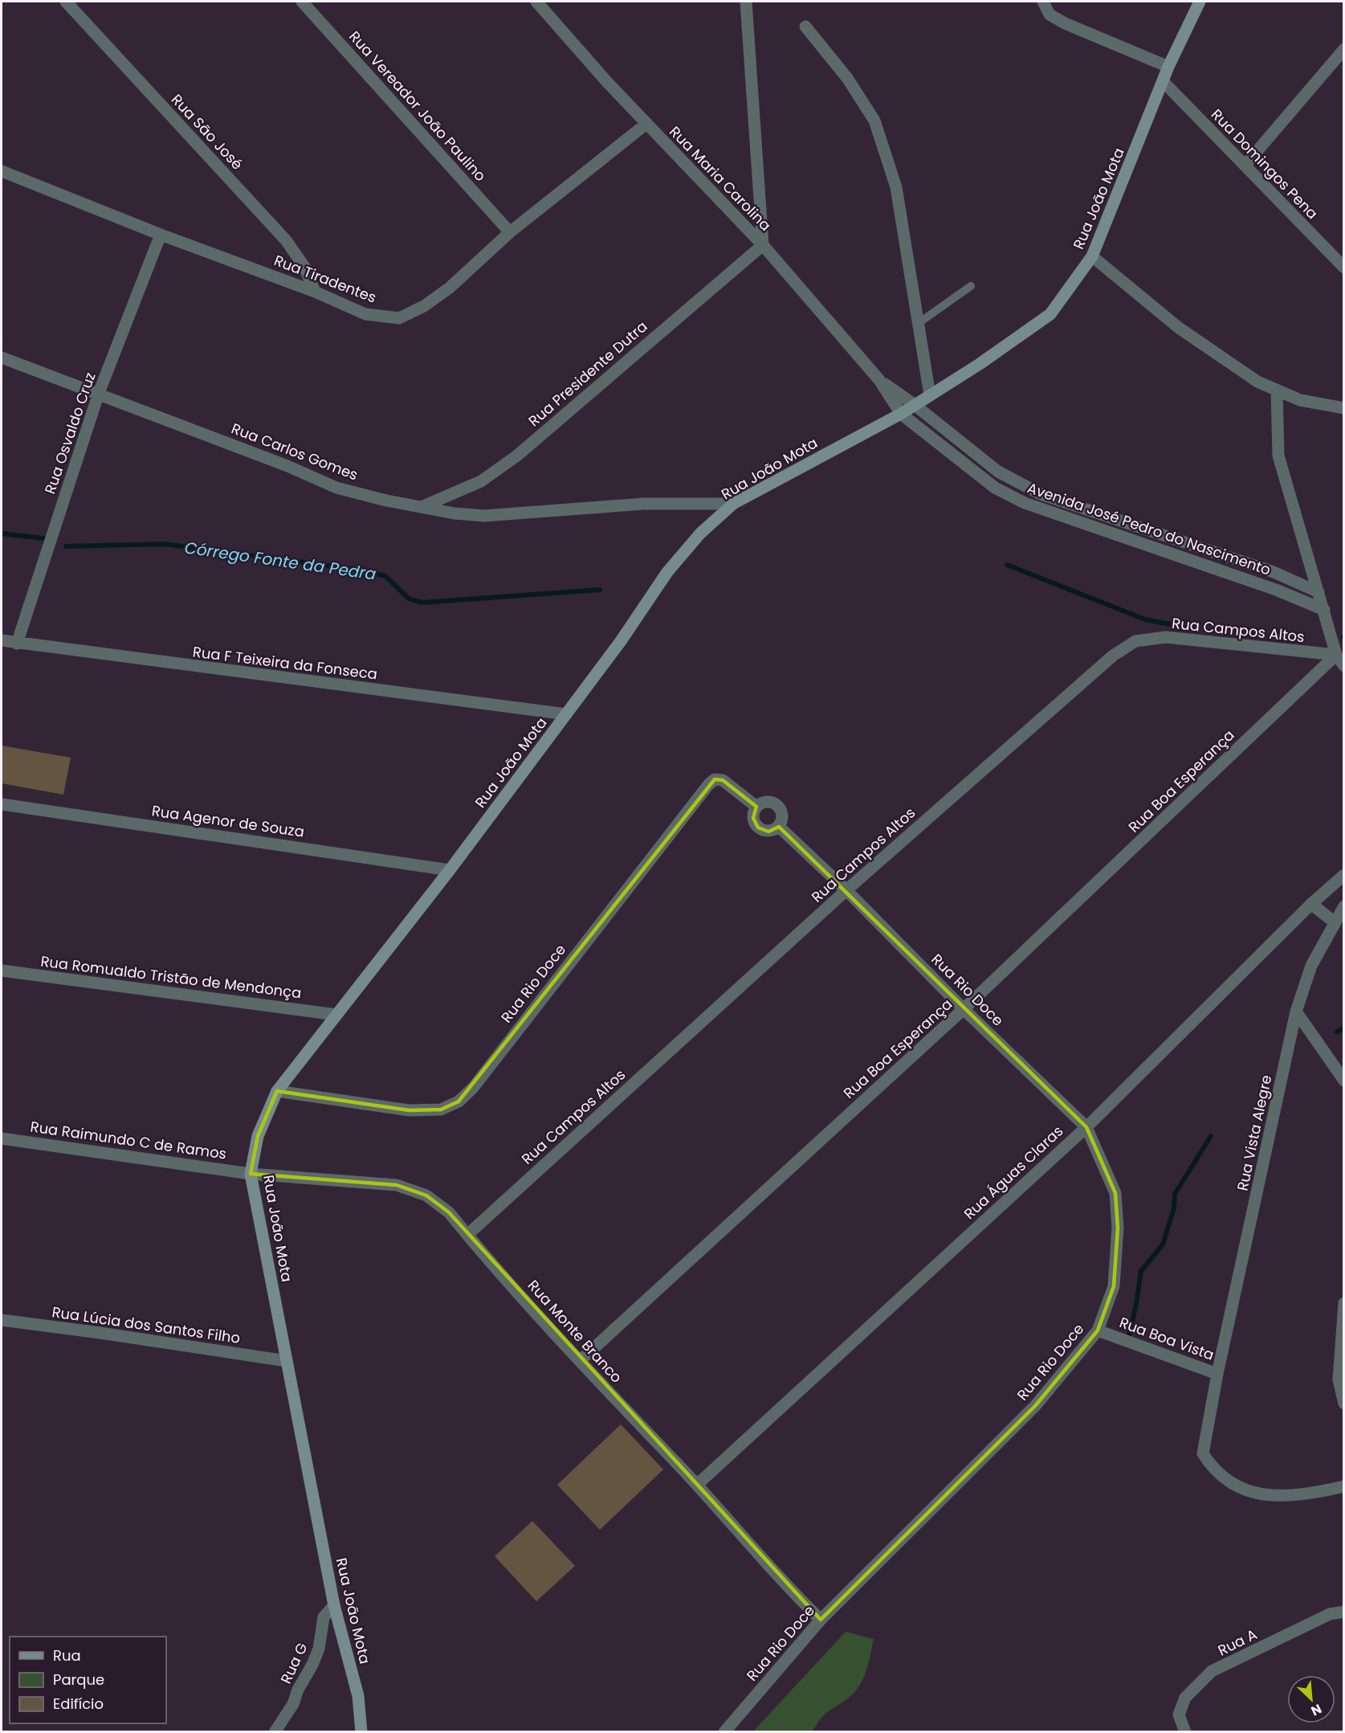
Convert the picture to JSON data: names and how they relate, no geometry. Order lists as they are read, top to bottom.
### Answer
{
  "streets": {
    "main road": ["Rua João Mota"],
    "street": [
      "Rua Vereador João Paulino",
      "Rua São José",
      "Rua Domingos Pena",
      "Rua Maria Carolina",
      "Rua Tiradentes",
      "Rua Presidente Dutra",
      "Rua Osvaldo Cruz",
      "Rua Carlos Gomes",
      "Avenida José Pedro do Nascimento",
      "Rua Campos Altos",
      "Rua F Teixeira da Fonseca",
      "Rua Boa Esperança",
      "Rua Agenor de Souza",
      "Rua Romualdo Tristão de Mendonça",
      "Rua Rio Doce",
      "Rua Vista Alegre",
      "Rua Raimundo C de Ramos",
      "Rua Águas Claras",
      "Rua Lúcia dos Santos Filho",
      "Rua Monte Branco",
      "Rua Boa Vista",
      "Rua A",
      "Rua G"
    ]
  },
  "crossings": [
    ["Rua Vereador João Paulino", "Rua Tiradentes"],
    ["Rua São José", "Rua Tiradentes"],
    ["Rua Domingos Pena", "Rua João Mota"],
    ["Rua Maria Carolina", "Rua João Mota"],
    ["Rua Maria Carolina", "Rua Tiradentes"],
    ["Rua Maria Carolina", "Rua Presidente Dutra"],
    ["Rua Maria Carolina", "Avenida José Pedro do Nascimento"],
    ["Rua João Mota", "Rua Carlos Gomes"],
    ["Rua João Mota", "Avenida José Pedro do Nascimento"],
    ["Rua João Mota", "Rua F Teixeira da Fonseca"],
    ["Rua João Mota", "Rua Agenor de Souza"],
    ["Rua João Mota", "Rua Romualdo Tristão de Mendonça"],
    ["Rua João Mota", "Rua Rio Doce"],
    ["Rua João Mota", "Rua Raimundo C de Ramos"],
    ["Rua João Mota", "Rua Lúcia dos Santos Filho"],
    ["Rua João Mota", "Rua Monte Branco"],
    ["Rua João Mota", "Rua G"],
    ["Rua Tiradentes", "Rua Osvaldo Cruz"],
    ["Rua Presidente Dutra", "Rua Carlos Gomes"],
    ["Rua Osvaldo Cruz", "Rua Carlos Gomes"],
    ["Rua Osvaldo Cruz", "Rua F Teixeira da Fonseca"],
    ["Rua Campos Altos", "Rua Boa Esperança"],
    ["Rua Campos Altos", "Rua Rio Doce"],
    ["Rua Campos Altos", "Rua Monte Branco"],
    ["Rua Boa Esperança", "Rua Rio Doce"],
    ["Rua Boa Esperança", "Rua Monte Branco"],
    ["Rua Rio Doce", "Rua Águas Claras"],
    ["Rua Rio Doce", "Rua Monte Branco"],
    ["Rua Rio Doce", "Rua Boa Vista"],
    ["Rua Vista Alegre", "Rua Boa Vista"],
    ["Rua Raimundo C de Ramos", "Rua Monte Branco"],
    ["Rua Águas Claras", "Rua Monte Branco"]
  ],
  "water": ["Córrego Fonte da Pedra"],
  "legend": ["Rua", "Parque", "Edifício"],
  "north": "bottom right"
}
